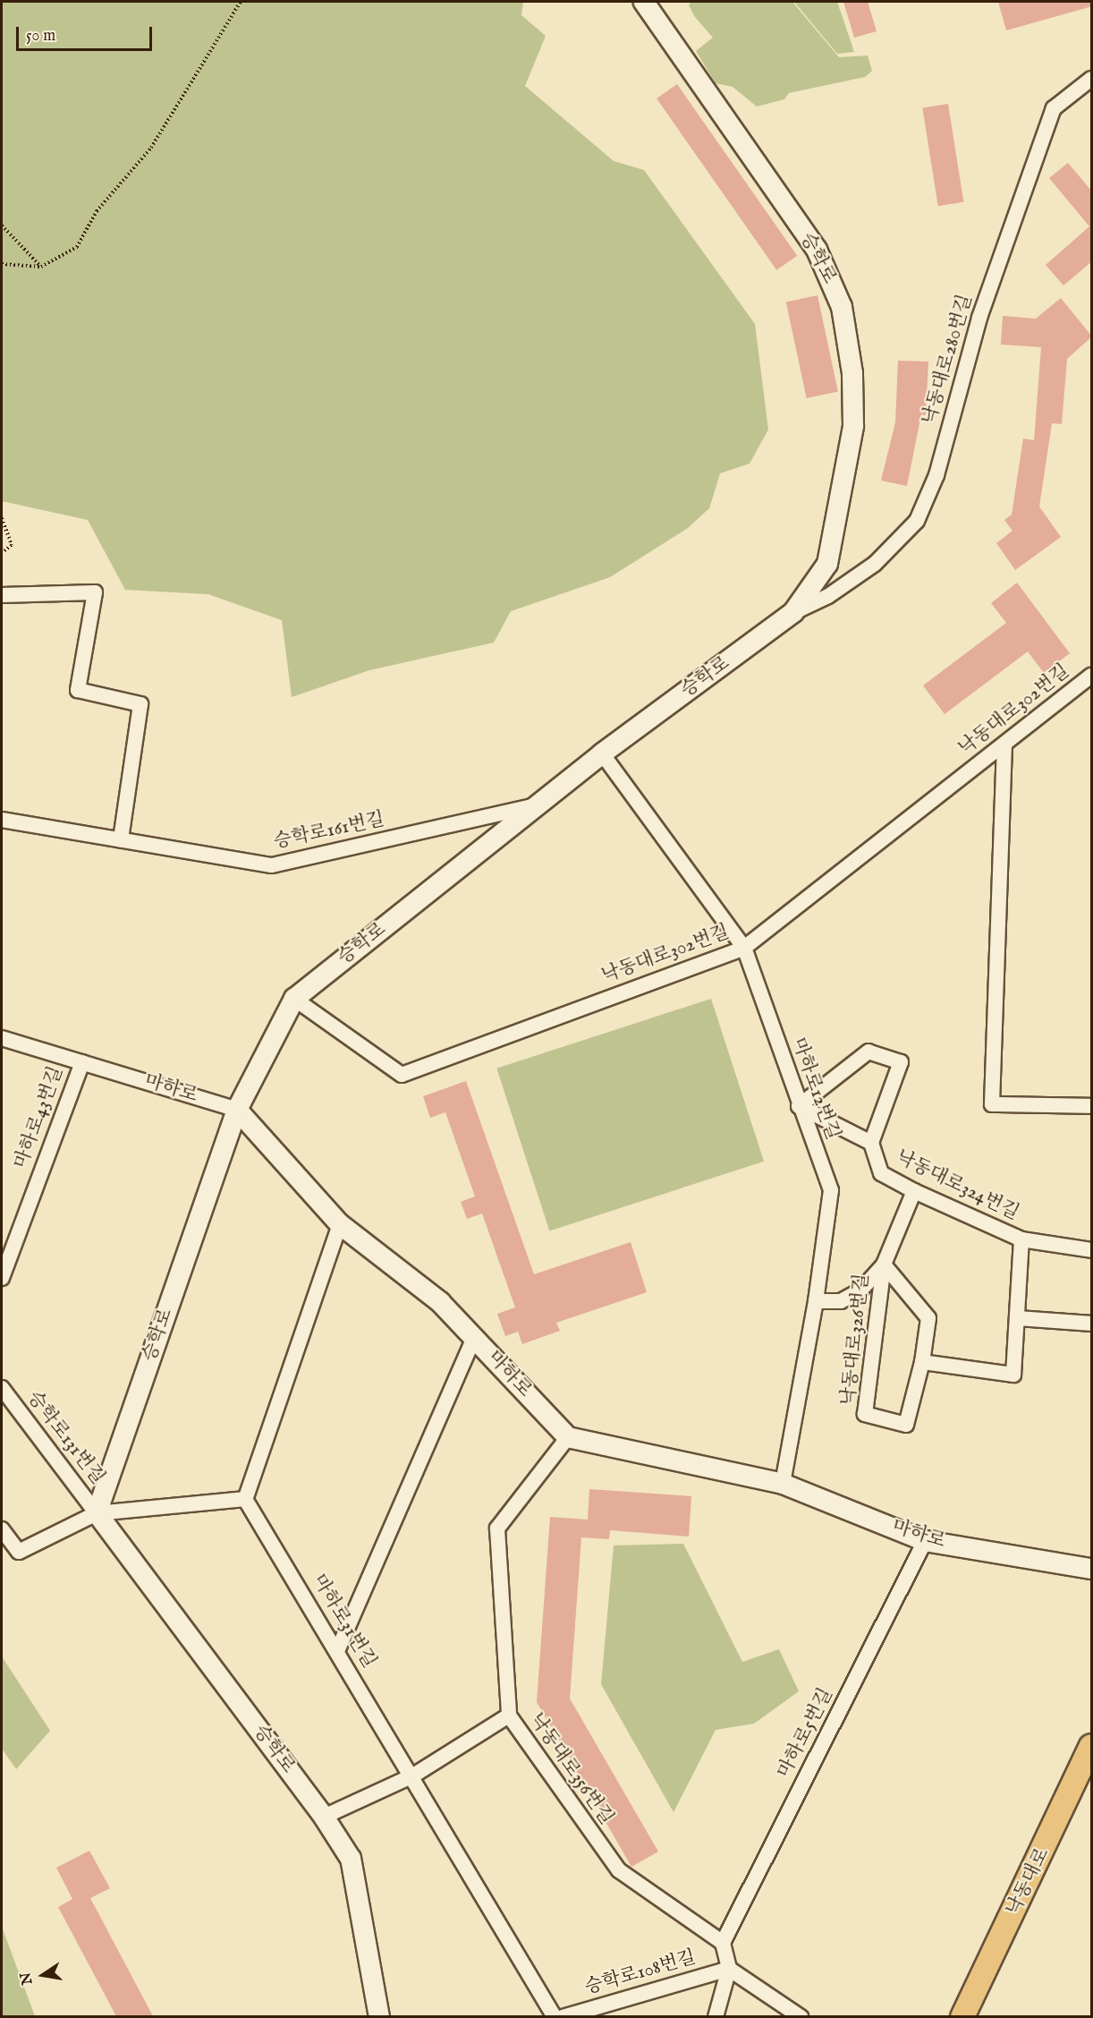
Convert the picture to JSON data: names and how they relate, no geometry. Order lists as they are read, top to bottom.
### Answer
{
  "streets": {
    "main road": ["낙동대로"],
    "street": [
      "승학로",
      "낙동대로280번길",
      "낙동대로302번길",
      "승학로161번길",
      "마하로",
      "마하로12번길",
      "마하로43번길",
      "낙동대로324번길",
      "낙동대로326번길",
      "승학로131번길",
      "마하로31번길",
      "마하로5번길",
      "낙동대로356번길",
      "승학로108번길"
    ]
  },
  "crossings": [
    ["승학로", "낙동대로280번길"],
    ["승학로", "낙동대로302번길"],
    ["승학로", "승학로161번길"],
    ["승학로", "마하로"],
    ["승학로", "마하로12번길"],
    ["승학로", "승학로131번길"],
    ["낙동대로302번길", "마하로12번길"],
    ["마하로", "마하로12번길"],
    ["마하로", "마하로43번길"],
    ["마하로", "마하로5번길"],
    ["마하로", "낙동대로356번길"],
    ["마하로5번길", "낙동대로356번길"]
  ],
  "scale_bar": "50 m",
  "north": "left"
}
